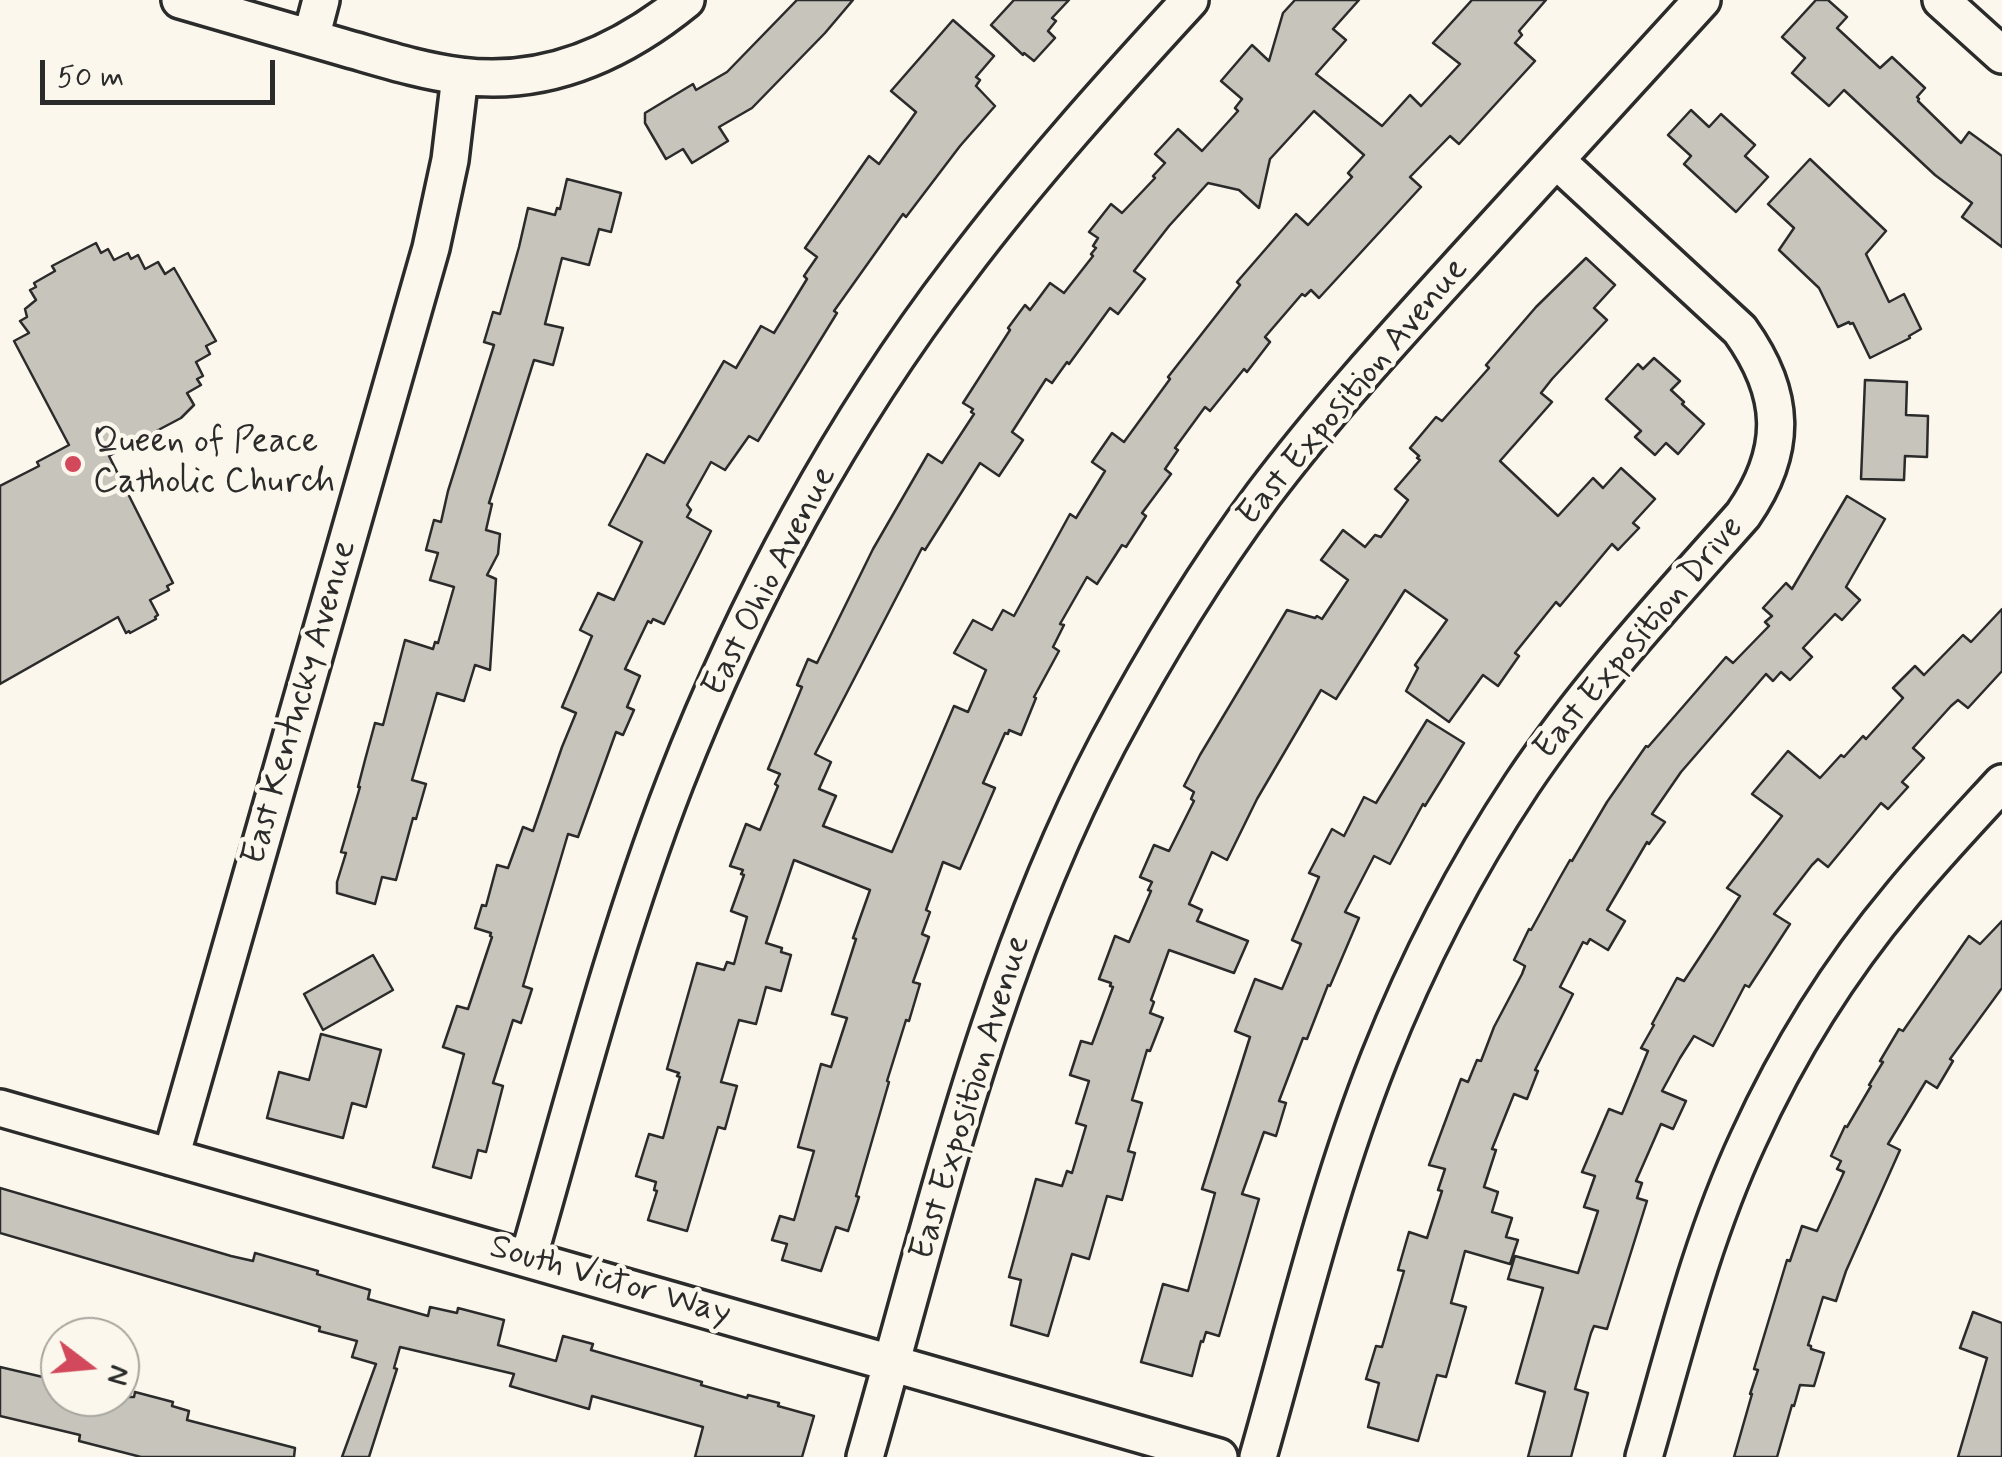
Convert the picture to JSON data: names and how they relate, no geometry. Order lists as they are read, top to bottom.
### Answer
{
  "streets": {
    "street": [
      "East Exposition Avenue",
      "East Ohio Avenue",
      "East Exposition Drive",
      "East Kentucky Avenue",
      "South Victor Way"
    ]
  },
  "crossings": [
    ["East Exposition Avenue", "East Exposition Drive"],
    ["East Exposition Avenue", "South Victor Way"],
    ["East Ohio Avenue", "South Victor Way"],
    ["East Kentucky Avenue", "South Victor Way"]
  ],
  "places": ["Queen of Peace Catholic Church"],
  "scale_bar": "50 m",
  "north": "right"
}
